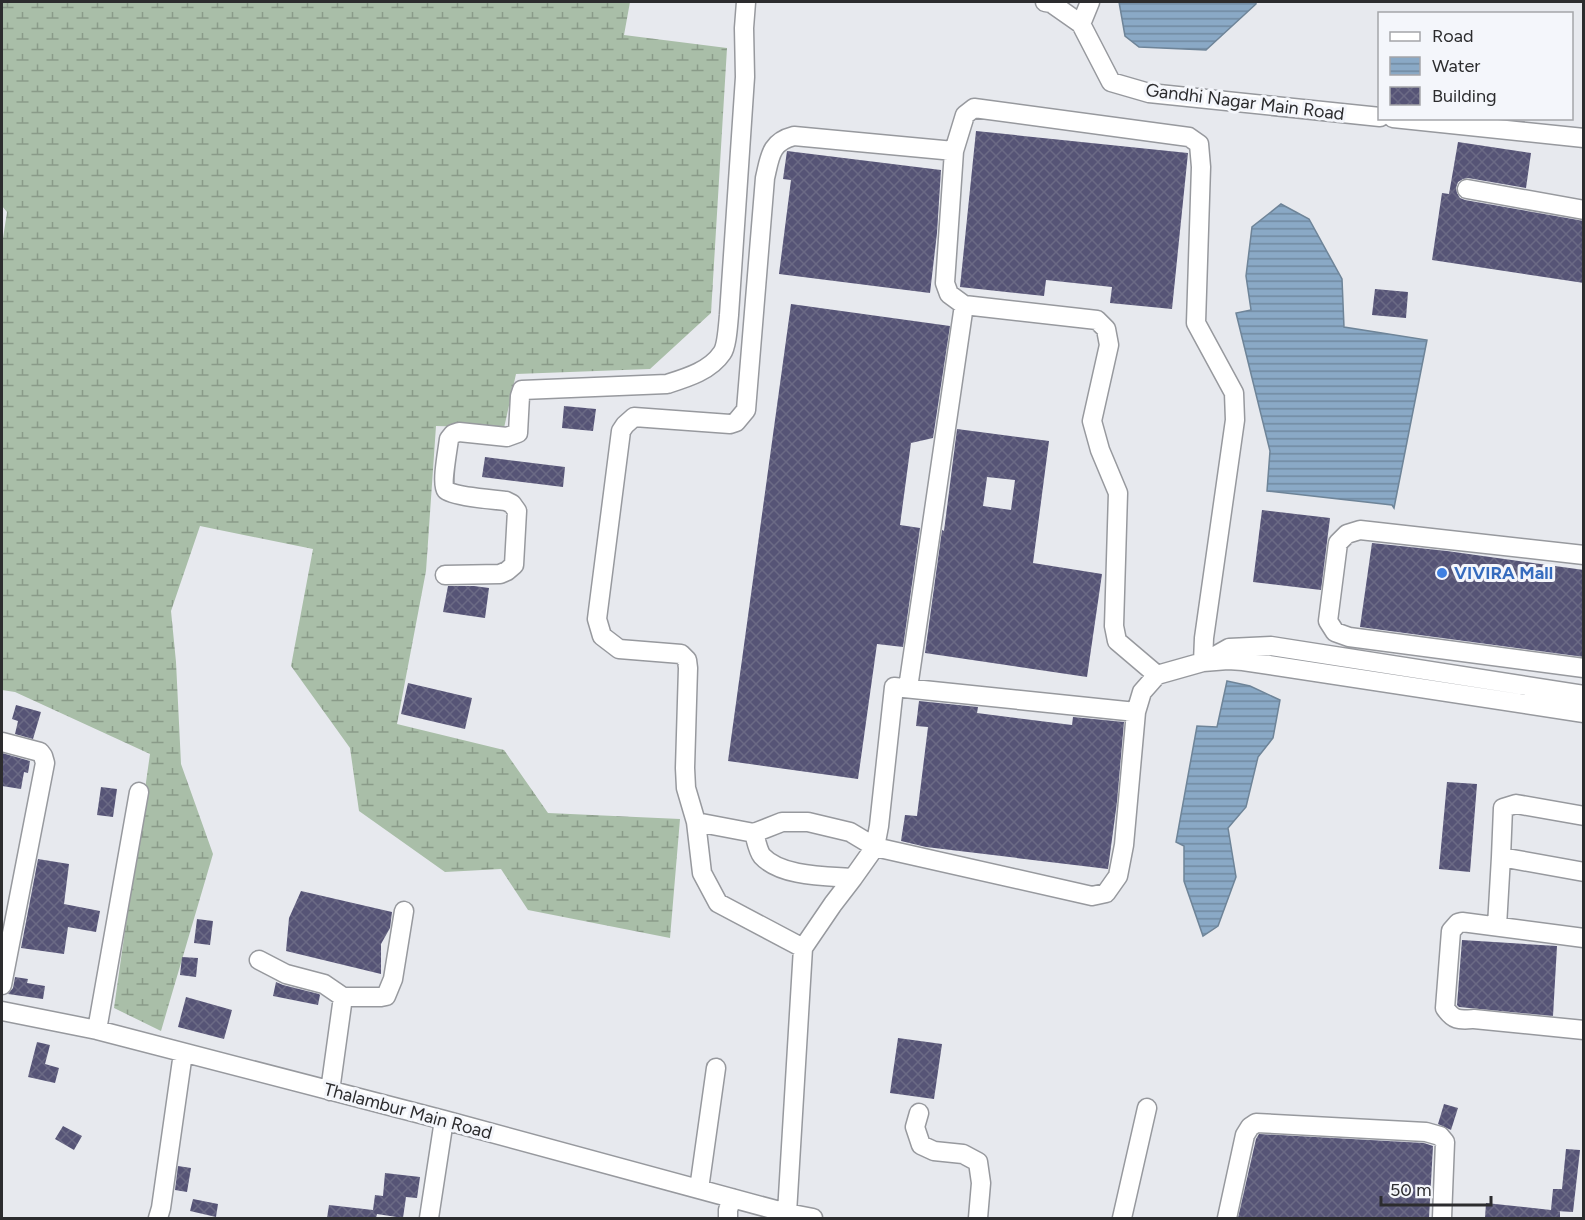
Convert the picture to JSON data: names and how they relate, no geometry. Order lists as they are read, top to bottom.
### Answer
{
  "streets": {
    "street": ["Gandhi Nagar Main Road", "Thalambur Main Road"]
  },
  "places": ["VIVIRA Mall"],
  "legend": ["Road", "Water", "Building"],
  "scale_bar": "50 m"
}
